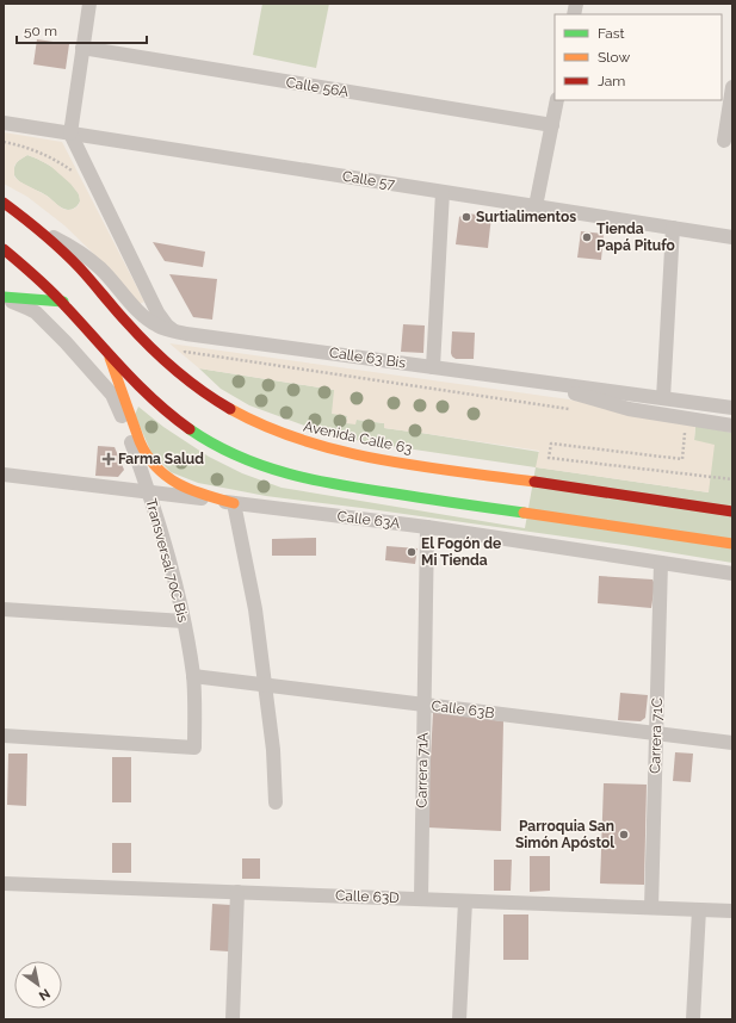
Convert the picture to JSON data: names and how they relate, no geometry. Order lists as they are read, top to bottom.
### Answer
{
  "streets": {
    "main road": ["Avenida Calle 63"],
    "street": [
      "Calle 56A",
      "Calle 57",
      "Calle 63 Bis",
      "Calle 63A",
      "Transversal 70C Bis",
      "Calle 63B",
      "Carrera 71C",
      "Carrera 71A",
      "Calle 63D"
    ]
  },
  "crossings": [
    ["Calle 63 Bis", "Avenida Calle 63"],
    ["Calle 63A", "Transversal 70C Bis"],
    ["Calle 63A", "Carrera 71C"],
    ["Calle 63A", "Carrera 71A"],
    ["Transversal 70C Bis", "Calle 63B"],
    ["Calle 63B", "Carrera 71C"],
    ["Calle 63B", "Carrera 71A"],
    ["Carrera 71C", "Calle 63D"],
    ["Carrera 71A", "Calle 63D"]
  ],
  "places": {
    "other": [
      "Surtialimentos",
      "Tienda Papá Pitufo",
      "El Fogón de Mi Tienda",
      "Parroquia San Simón Apóstol"
    ],
    "health": ["Farma Salud"]
  },
  "legend": ["Fast", "Slow", "Jam"],
  "scale_bar": "50 m",
  "north": "bottom right"
}
